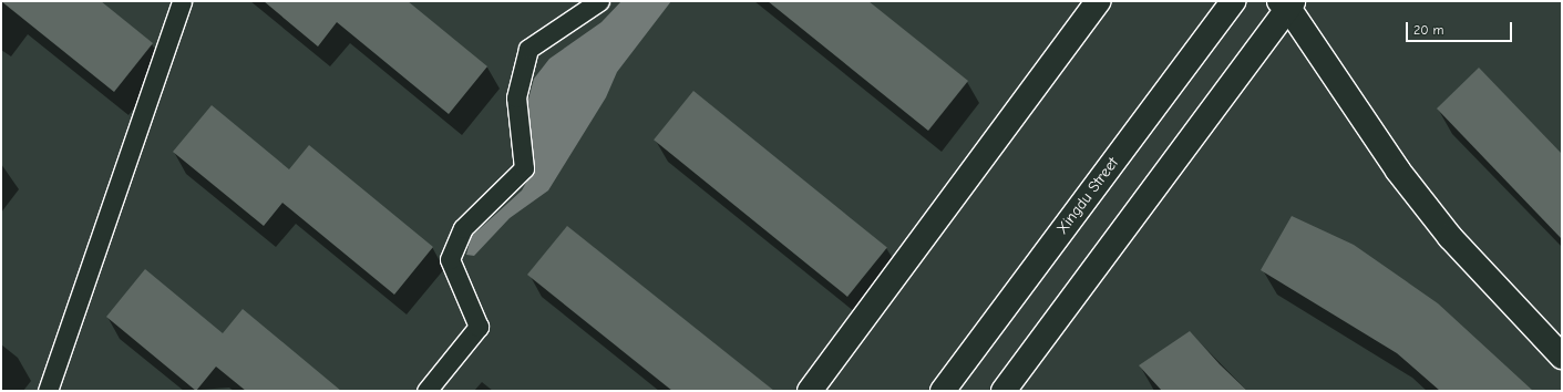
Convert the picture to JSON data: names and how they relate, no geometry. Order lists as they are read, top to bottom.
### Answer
{
  "streets": {
    "main road": ["Xingdu Street"]
  },
  "scale_bar": "20 m"
}
